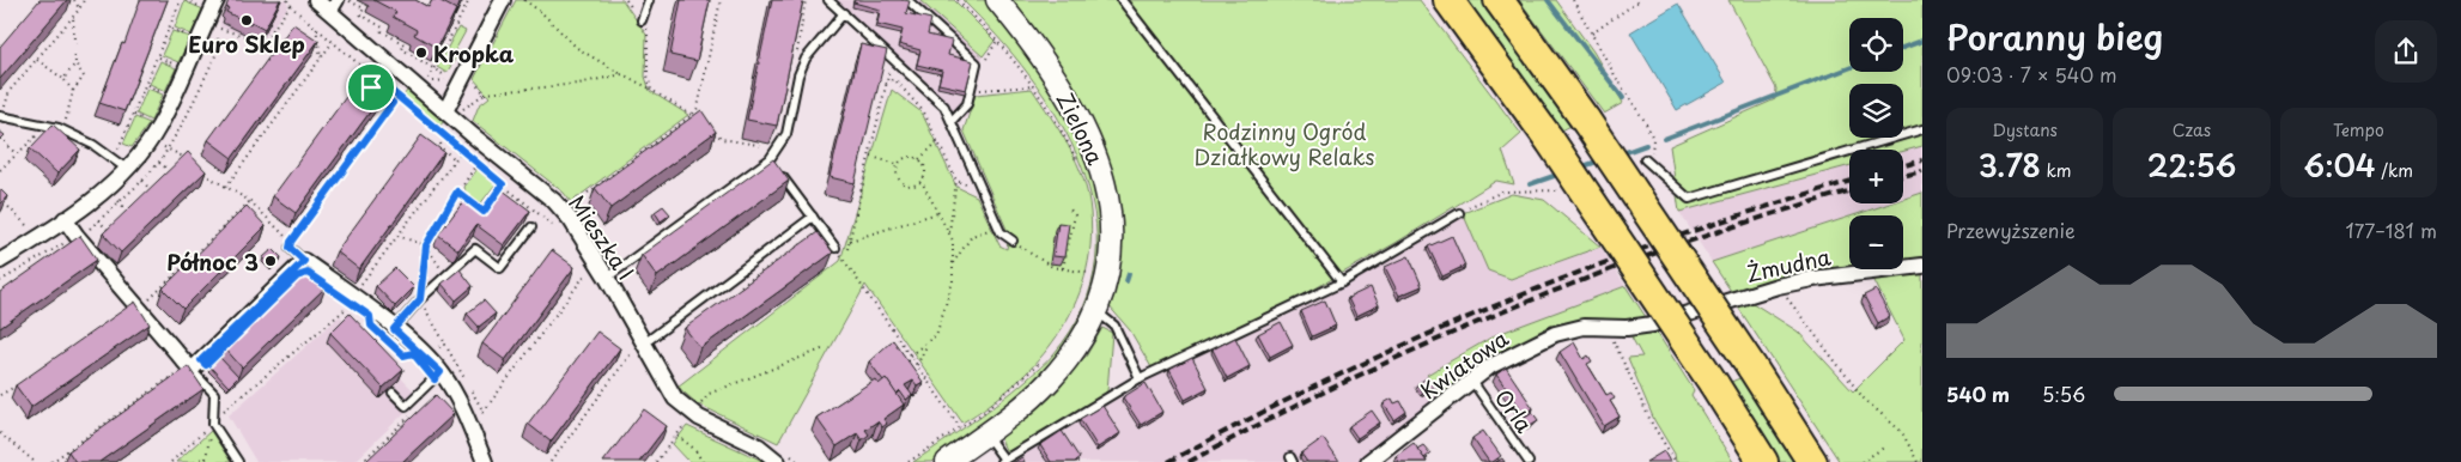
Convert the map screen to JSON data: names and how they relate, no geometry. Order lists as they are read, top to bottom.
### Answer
{
  "streets": {
    "main road": ["Zielona"],
    "street": ["Mieszka I", "Żmudna", "Kwiatowa"],
    "lane": ["Orla"]
  },
  "crossings": [
    ["Żmudna", "Kwiatowa"],
    ["Kwiatowa", "Orla"]
  ],
  "parks": ["Rodzinny Ogród Działkowy Relaks"],
  "places": ["Euro Sklep", "Kropka", "Północ 3"],
  "page": {
    "heading": ["Poranny bieg", "09:03 · 7 × 540 m"],
    "map_buttons": ["+", "−"],
    "stats": [
      ["Dystans", "3.78 km"],
      ["Czas", "22:56"],
      ["Tempo", "6:04 /km"]
    ],
    "chart": ["Przewyższenie", "177–181 m"],
    "list": [
      {
        "name": "540 m",
        "note": "5:56"
      }
    ]
  }
}
